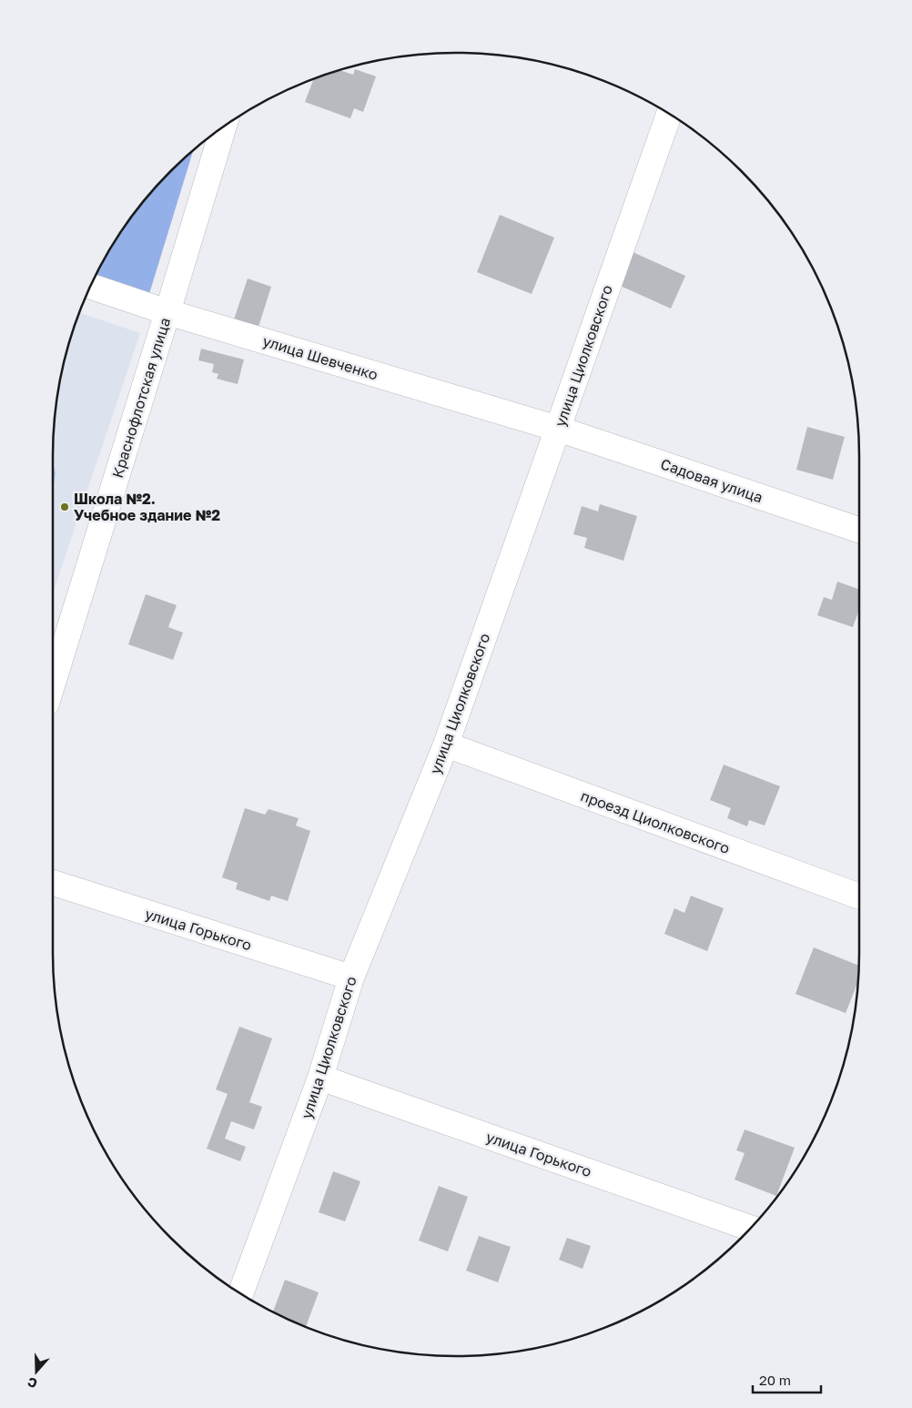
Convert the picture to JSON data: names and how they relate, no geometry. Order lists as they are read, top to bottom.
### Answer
{
  "streets": {
    "street": [
      "улица Циолковского",
      "улица Шевченко",
      "Краснофлотская улица",
      "Садовая улица",
      "проезд Циолковского",
      "улица Горького"
    ]
  },
  "crossings": [
    ["улица Циолковского", "улица Шевченко"],
    ["улица Циолковского", "Садовая улица"],
    ["улица Циолковского", "проезд Циолковского"],
    ["улица Циолковского", "улица Горького"],
    ["улица Шевченко", "Краснофлотская улица"],
    ["улица Шевченко", "Садовая улица"]
  ],
  "places": ["Школа №2. Учебное здание №2"],
  "scale_bar": "20 m",
  "north": "bottom"
}
